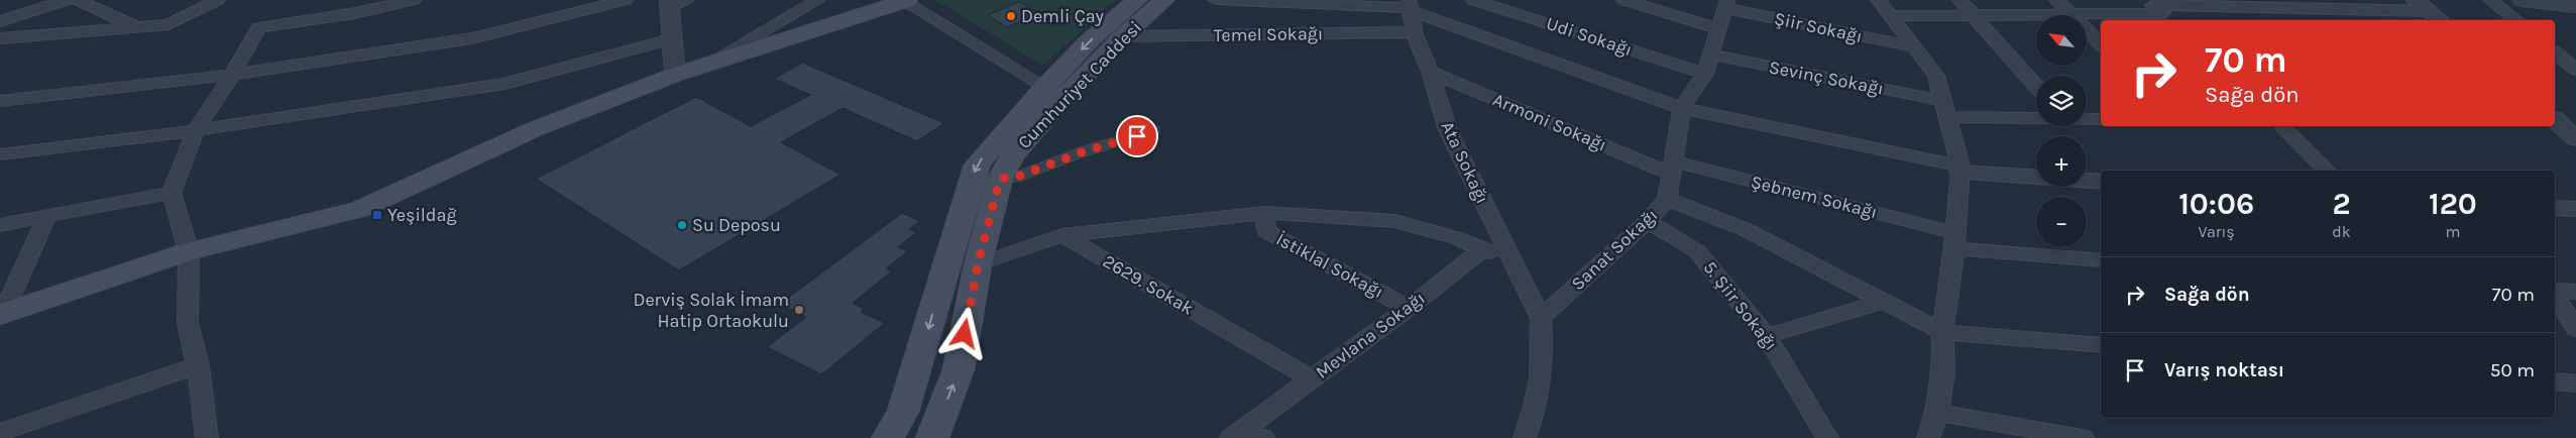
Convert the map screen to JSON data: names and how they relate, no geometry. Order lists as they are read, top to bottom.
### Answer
{
  "streets": {
    "main road": ["Cumhuriyet Caddesi"],
    "street": [
      "Şiir Sokağı",
      "Temel Sokağı",
      "Udi Sokağı",
      "Sevinç Sokağı",
      "Armoni Sokağı",
      "Ata Sokağı",
      "Şebnem Sokağı",
      "Sanat Sokağı",
      "İstiklal Sokağı",
      "2629. Sokak",
      "5. Şiir Sokağı",
      "Mevlana Sokağı"
    ]
  },
  "crossings": [
    ["Şiir Sokağı", "Sanat Sokağı"],
    ["Temel Sokağı", "Cumhuriyet Caddesi"],
    ["Temel Sokağı", "Ata Sokağı"],
    ["Udi Sokağı", "Sanat Sokağı"],
    ["Sevinç Sokağı", "Sanat Sokağı"],
    ["Armoni Sokağı", "Ata Sokağı"],
    ["Armoni Sokağı", "Şebnem Sokağı"],
    ["Armoni Sokağı", "Sanat Sokağı"],
    ["Ata Sokağı", "Sanat Sokağı"],
    ["Şebnem Sokağı", "Sanat Sokağı"],
    ["Sanat Sokağı", "5. Şiir Sokağı"],
    ["İstiklal Sokağı", "Mevlana Sokağı"],
    ["2629. Sokak", "Mevlana Sokağı"]
  ],
  "places": {
    "other": ["Demli Çay", "Su Deposu", "Derviş Solak İmam Hatip Ortaokulu"],
    "transit": ["Yeşildağ"]
  },
  "north": "top left",
  "page": {
    "map_buttons": ["+", "−"],
    "turn": ["70 m", "Sağa dön"],
    "eta": [
      "10:06",
      "Varış",
      "2",
      "dk",
      "120",
      "m"
    ],
    "list": [
      {
        "name": "Sağa dön",
        "value": "70 m"
      },
      {
        "name": "Varış noktası",
        "value": "50 m"
      }
    ]
  }
}
